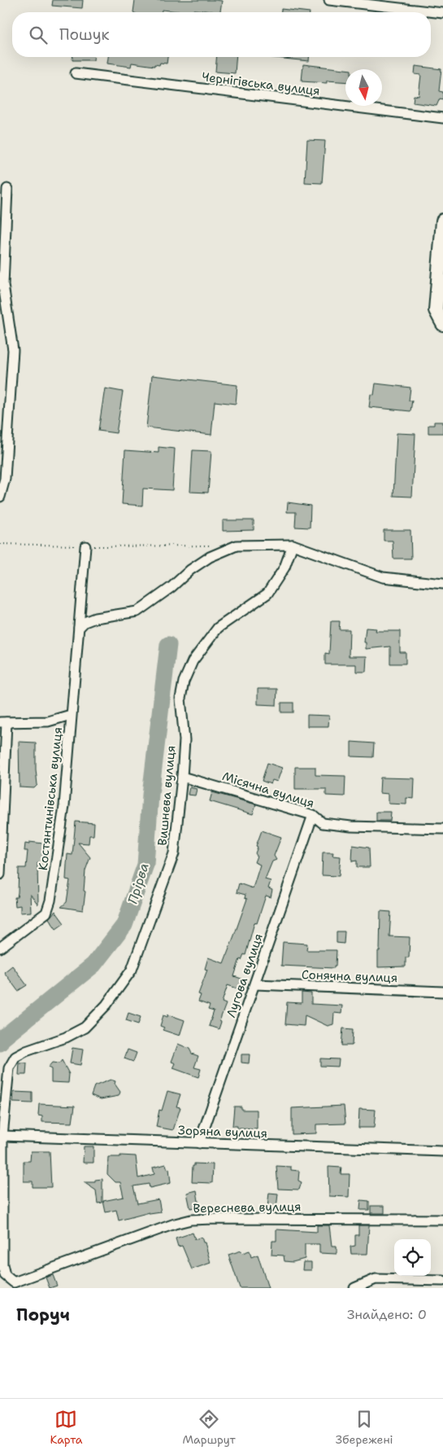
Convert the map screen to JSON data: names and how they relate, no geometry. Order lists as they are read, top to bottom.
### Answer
{
  "streets": {
    "street": [
      "Чернігівська вулиця",
      "Місячна вулиця",
      "Вишнева вулиця",
      "Костянтинівська вулиця",
      "Лугова вулиця",
      "Сонячна вулиця",
      "Зоряна вулиця",
      "Вереснева вулиця"
    ]
  },
  "crossings": [
    ["Місячна вулиця", "Вишнева вулиця"],
    ["Місячна вулиця", "Лугова вулиця"],
    ["Вишнева вулиця", "Зоряна вулиця"],
    ["Вишнева вулиця", "Вереснева вулиця"],
    ["Лугова вулиця", "Сонячна вулиця"],
    ["Лугова вулиця", "Зоряна вулиця"]
  ],
  "water": ["Прірва"],
  "north": "bottom",
  "page": {
    "search": "Пошук",
    "heading": ["Поруч", "Знайдено: 0"],
    "nav": ["Карта", "Маршрут", "Збережені"]
  }
}
